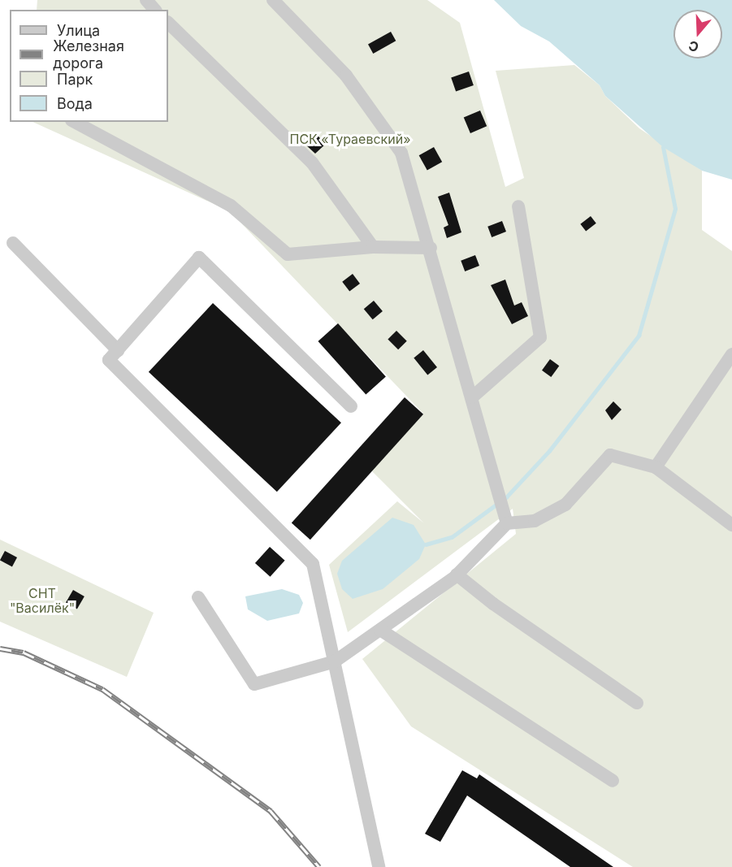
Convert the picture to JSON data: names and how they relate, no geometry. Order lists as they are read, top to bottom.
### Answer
{
  "parks": ["ПСК «Тураевский»", "СНТ \"Василёк\""],
  "legend": [
    "Улица",
    "Железная дорога",
    "Парк",
    "Вода"
  ],
  "north": "bottom"
}
